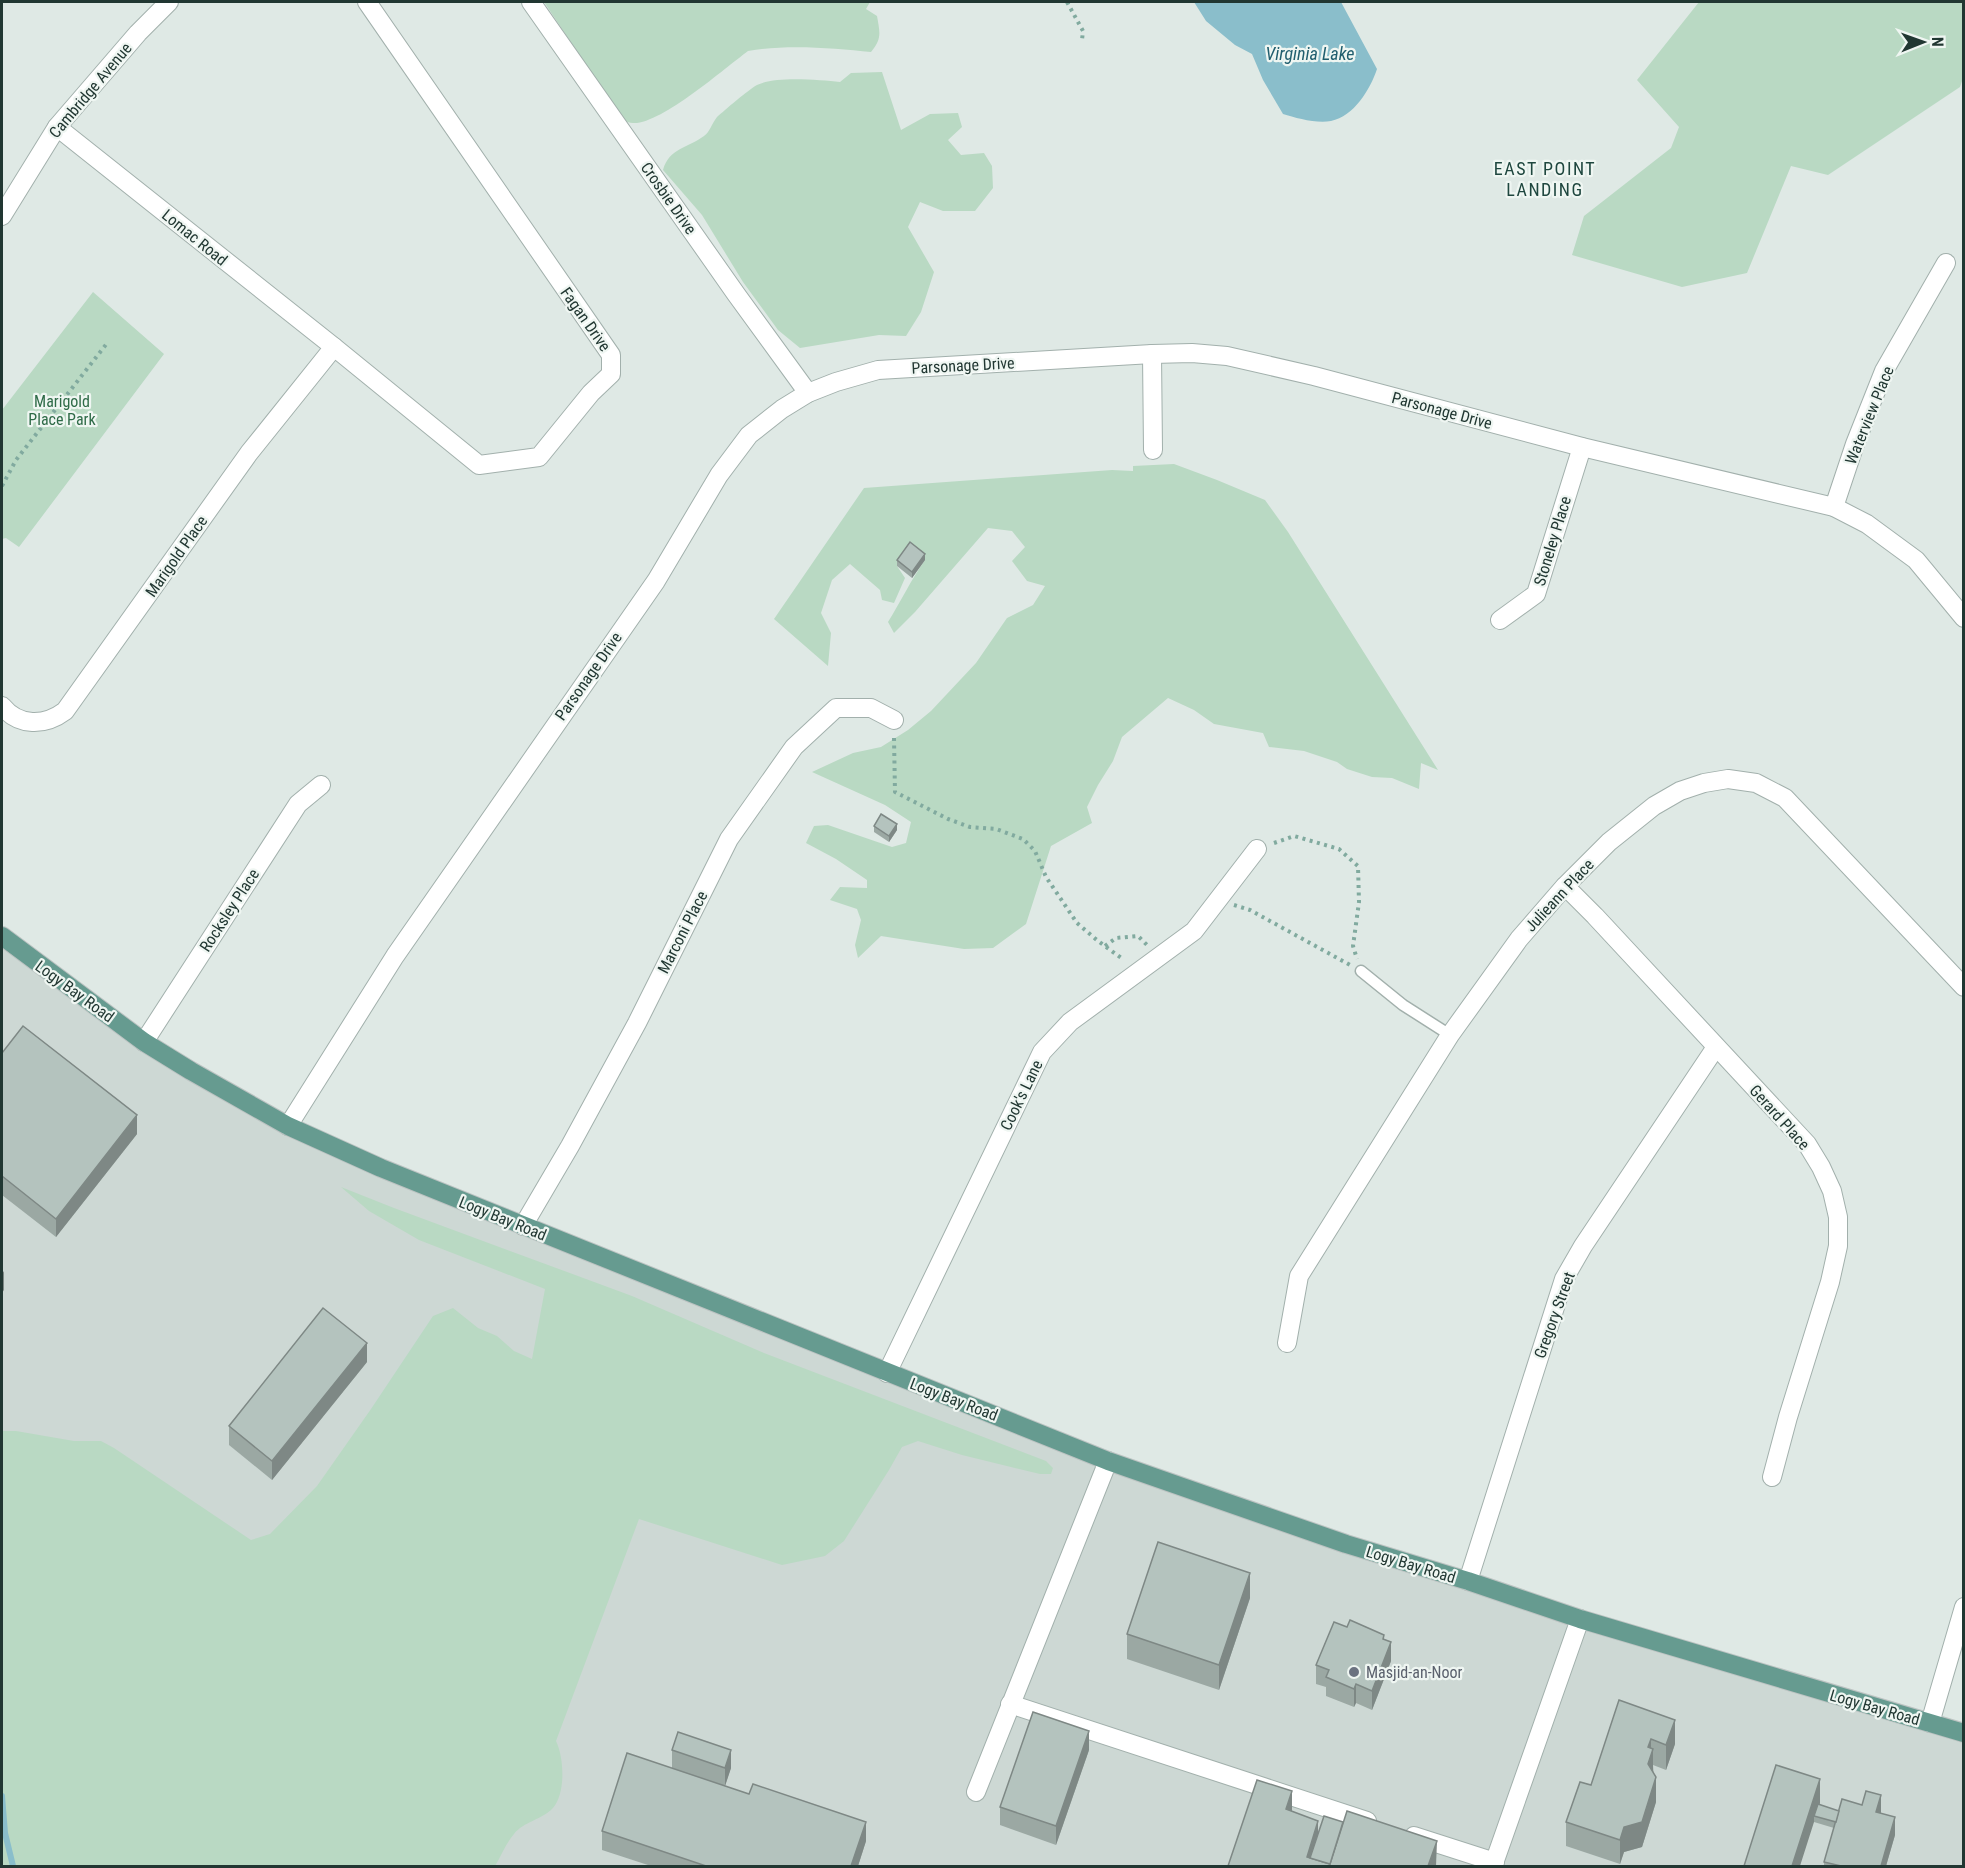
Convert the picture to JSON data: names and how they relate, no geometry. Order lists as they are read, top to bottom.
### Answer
{
  "streets": {
    "main road": ["Logy Bay Road"],
    "street": [
      "Cambridge Avenue",
      "Crosbie Drive",
      "Lomac Road",
      "Fagan Drive",
      "Parsonage Drive",
      "Waterview Place",
      "Stoneley Place",
      "Marigold Place",
      "Julieann Place",
      "Rocksley Place",
      "Marconi Place",
      "Cook's Lane",
      "Gerard Place",
      "Gregory Street"
    ]
  },
  "crossings": [
    ["Cambridge Avenue", "Lomac Road"],
    ["Crosbie Drive", "Parsonage Drive"],
    ["Lomac Road", "Fagan Drive"],
    ["Lomac Road", "Marigold Place"],
    ["Fagan Drive", "Marigold Place"],
    ["Parsonage Drive", "Waterview Place"],
    ["Parsonage Drive", "Stoneley Place"],
    ["Parsonage Drive", "Logy Bay Road"],
    ["Julieann Place", "Gerard Place"],
    ["Rocksley Place", "Logy Bay Road"],
    ["Marconi Place", "Logy Bay Road"],
    ["Logy Bay Road", "Cook's Lane"],
    ["Logy Bay Road", "Gregory Street"],
    ["Gerard Place", "Gregory Street"]
  ],
  "districts": ["EAST POINT LANDING"],
  "water": ["Virginia Lake"],
  "parks": ["Marigold Place Park"],
  "places": ["Masjid-an-Noor"],
  "north": "right"
}
